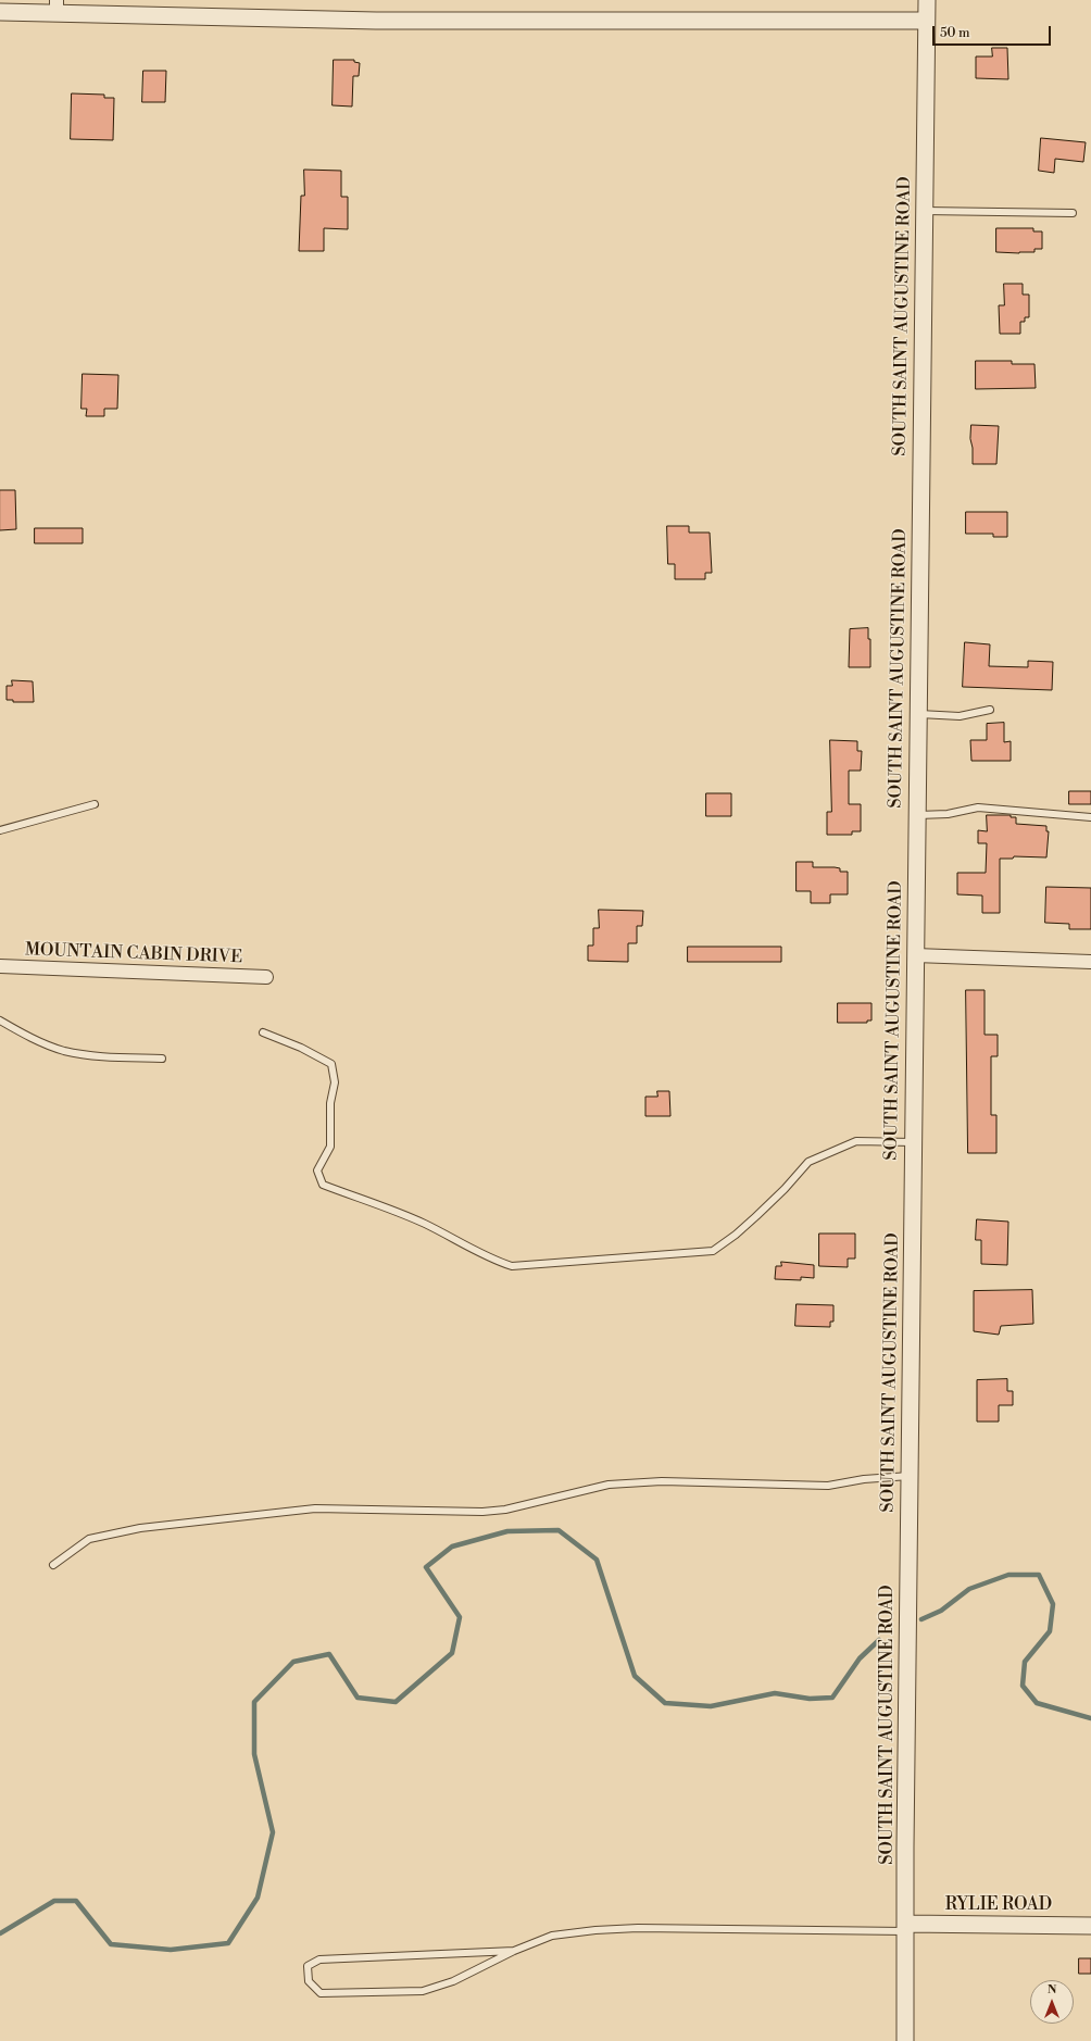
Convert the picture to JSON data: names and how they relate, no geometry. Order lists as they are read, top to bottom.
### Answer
{
  "streets": {
    "street": ["SOUTH SAINT AUGUSTINE ROAD", "MOUNTAIN CABIN DRIVE", "RYLIE ROAD"]
  },
  "crossings": [
    ["SOUTH SAINT AUGUSTINE ROAD", "RYLIE ROAD"]
  ],
  "scale_bar": "50 m",
  "north": "top"
}
